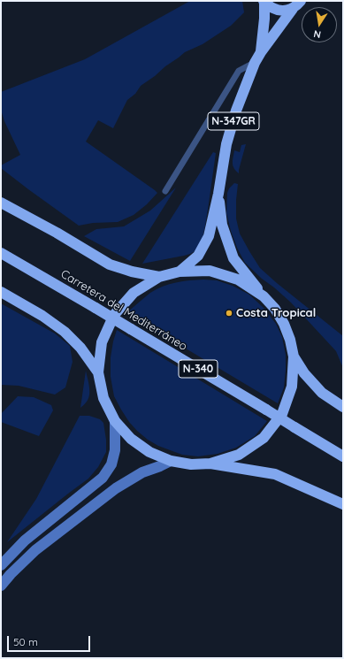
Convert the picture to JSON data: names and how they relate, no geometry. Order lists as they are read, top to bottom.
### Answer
{
  "streets": {
    "highway": ["N-347GR", "Carretera del Mediterráneo", "N-340"]
  },
  "places": ["Costa Tropical"],
  "scale_bar": "50 m",
  "north": "bottom"
}
